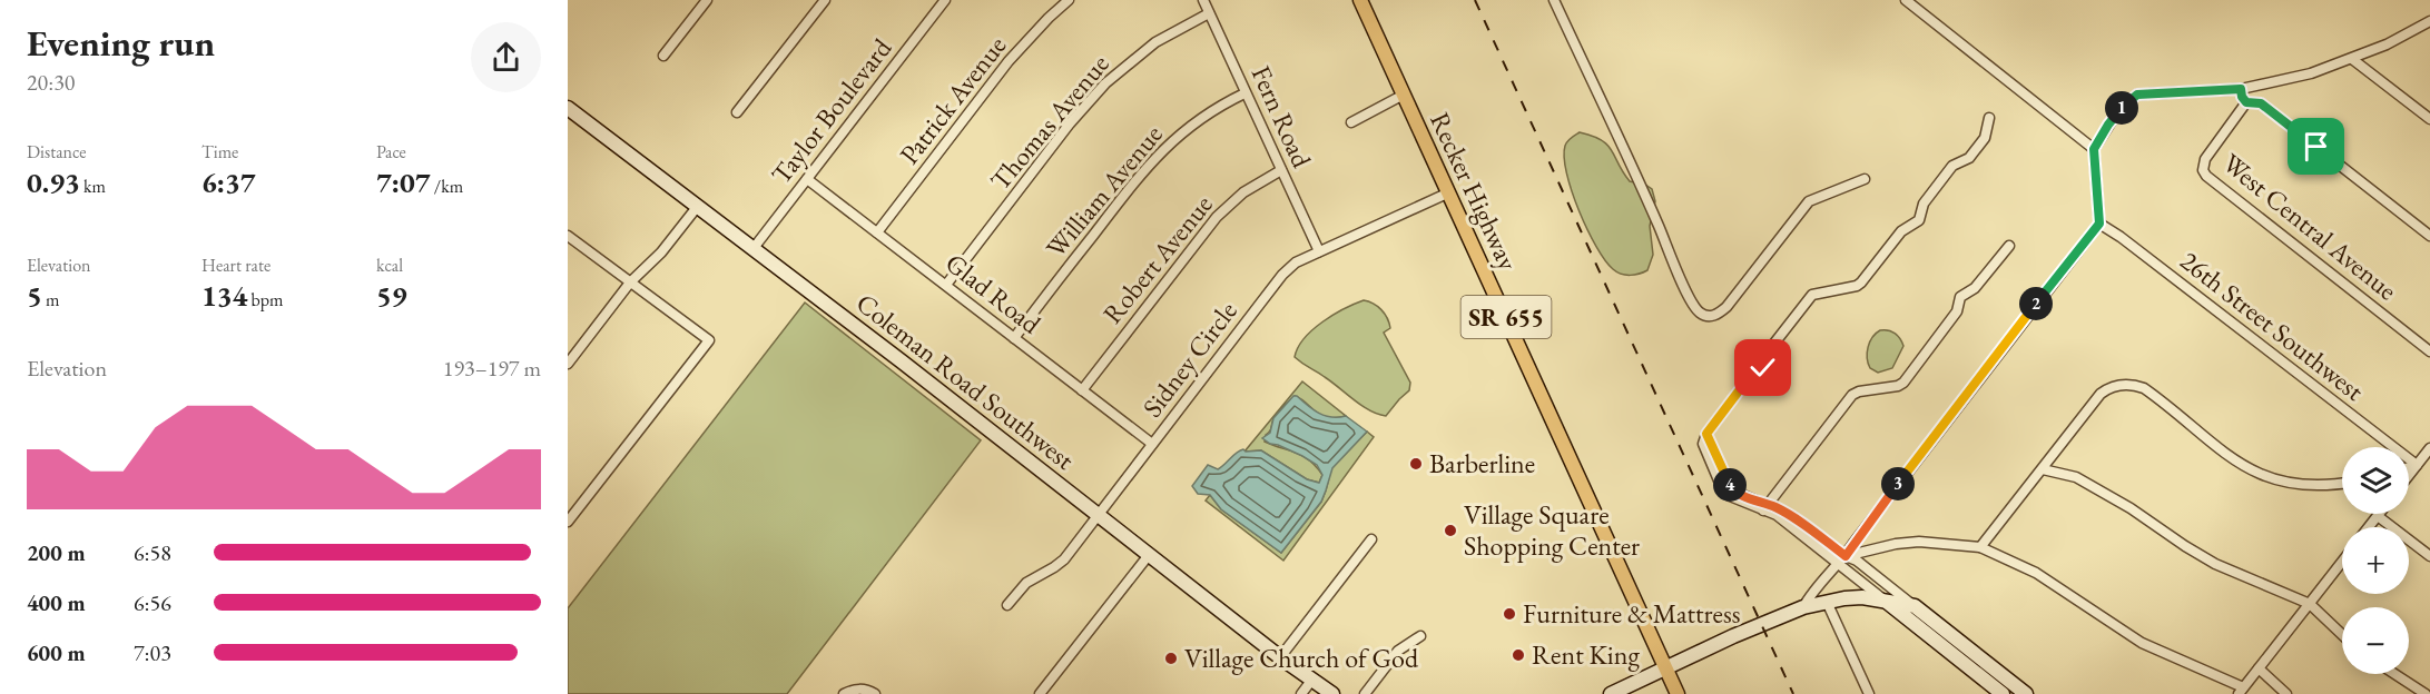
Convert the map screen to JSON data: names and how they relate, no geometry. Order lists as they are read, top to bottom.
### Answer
{
  "streets": {
    "main road": ["Recker Highway", "SR 655"],
    "street": [
      "Patrick Avenue",
      "Taylor Boulevard",
      "Fern Road",
      "Thomas Avenue",
      "William Avenue",
      "West Central Avenue",
      "Robert Avenue",
      "Glad Road",
      "26th Street Southwest",
      "Sidney Circle",
      "Coleman Road Southwest"
    ]
  },
  "crossings": [
    ["Patrick Avenue", "Glad Road"],
    ["Taylor Boulevard", "Glad Road"],
    ["Taylor Boulevard", "Coleman Road Southwest"],
    ["Fern Road", "Thomas Avenue"],
    ["Fern Road", "William Avenue"],
    ["Fern Road", "Robert Avenue"],
    ["Fern Road", "Sidney Circle"],
    ["Thomas Avenue", "Glad Road"],
    ["William Avenue", "Glad Road"],
    ["Recker Highway", "Sidney Circle"],
    ["Robert Avenue", "Glad Road"],
    ["Glad Road", "Sidney Circle"],
    ["Sidney Circle", "Coleman Road Southwest"]
  ],
  "places": [
    "Barberline",
    "Village Square Shopping Center",
    "Furniture & Mattress",
    "Rent King",
    "Village Church of God"
  ],
  "page": {
    "heading": ["Evening run", "20:30"],
    "pins": [
      "1",
      "2",
      "3",
      "4"
    ],
    "stats": [
      ["Distance", "0.93 km"],
      ["Time", "6:37"],
      ["Pace", "7:07 /km"],
      ["Elevation", "5 m"],
      ["Heart rate", "134 bpm"],
      ["kcal", "59"]
    ],
    "chart": ["Elevation", "193–197 m"],
    "map_buttons": ["+", "−"],
    "list": [
      {
        "name": "200 m",
        "note": "6:58"
      },
      {
        "name": "400 m",
        "note": "6:56"
      },
      {
        "name": "600 m",
        "note": "7:03"
      }
    ]
  }
}
